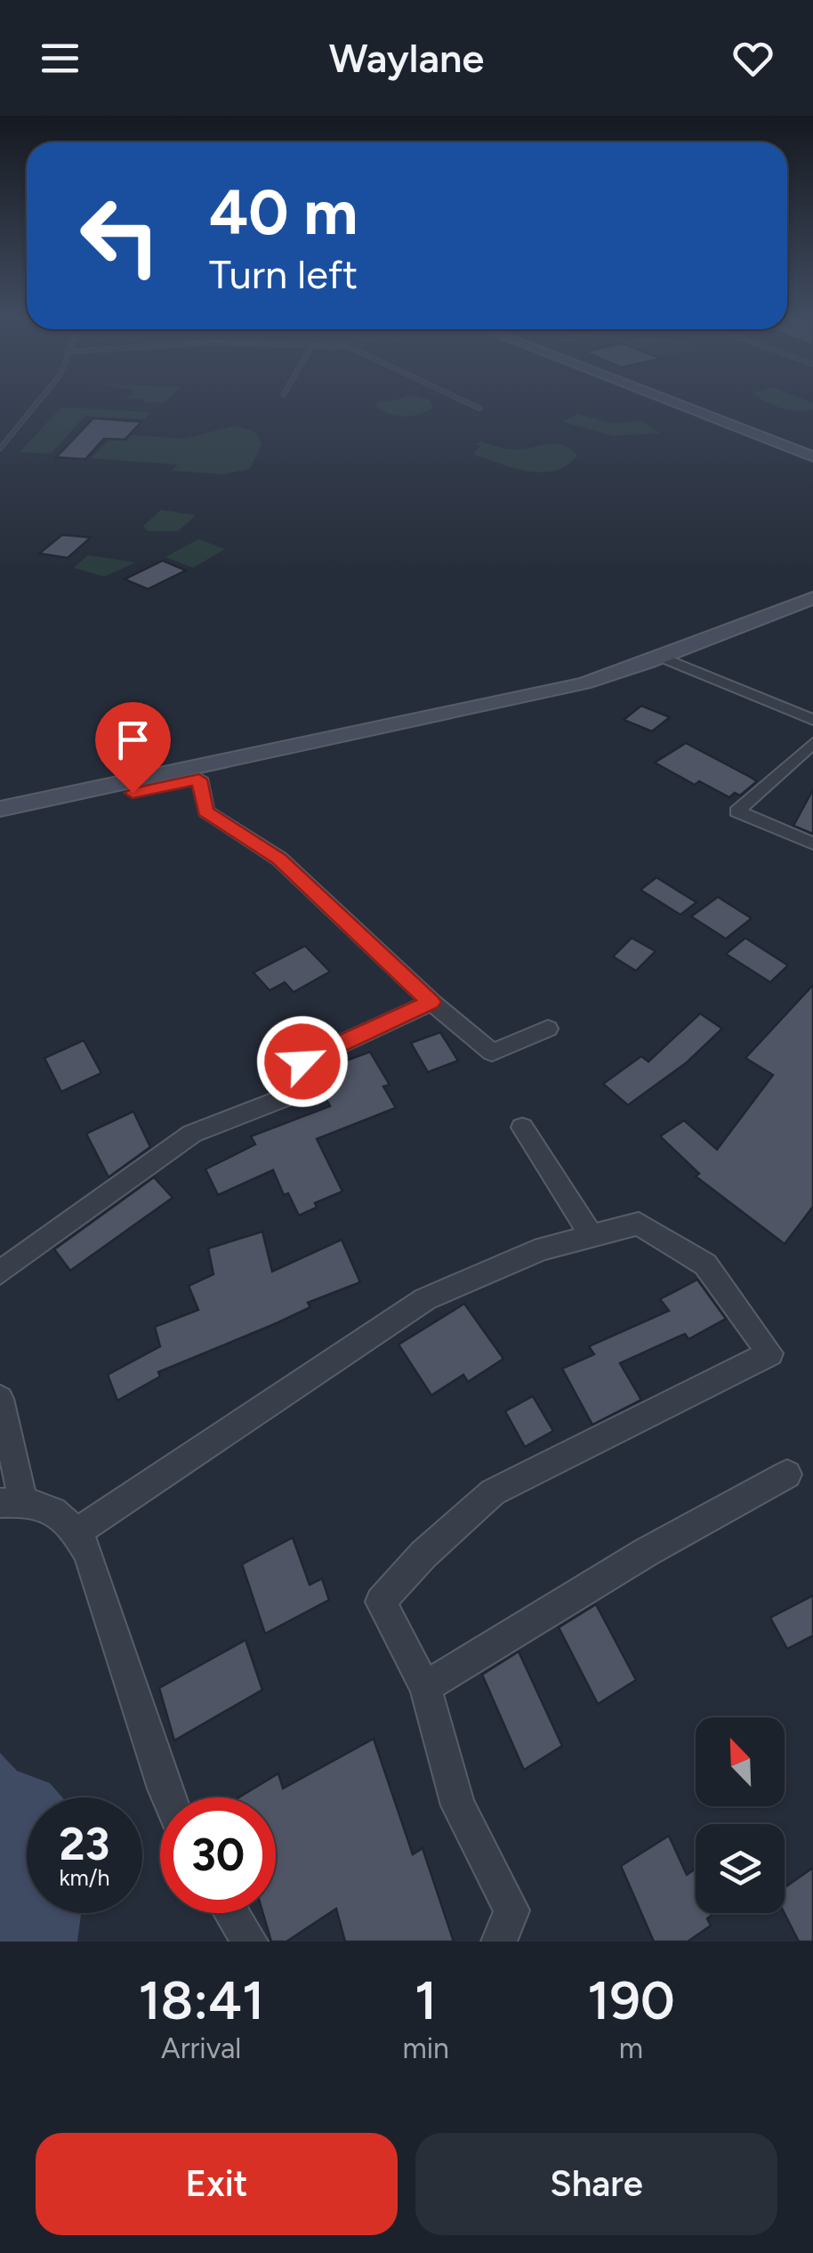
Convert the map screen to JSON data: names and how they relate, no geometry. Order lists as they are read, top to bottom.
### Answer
{
  "north": "top left",
  "page": {
    "header": "Waylane",
    "turn": ["40 m", "Turn left"],
    "speed": "23 km/h",
    "limit": "30",
    "eta": [
      "18:41",
      "Arrival",
      "1",
      "min",
      "190",
      "m"
    ],
    "buttons": ["Exit", "Share"]
  }
}
